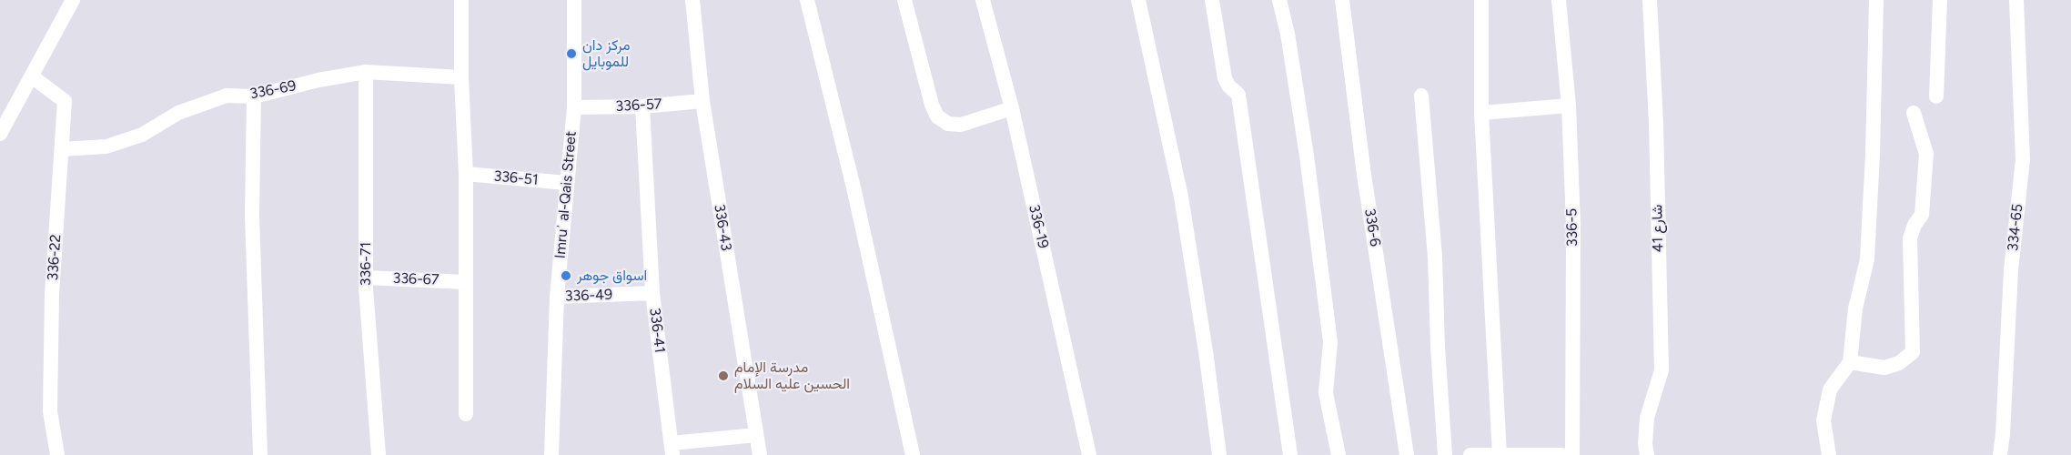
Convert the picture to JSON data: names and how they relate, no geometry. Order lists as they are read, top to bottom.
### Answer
{
  "streets": {
    "street": [
      "336-69",
      "336-57",
      "336-51",
      "Imruʾ al-Qais Street",
      "336-19",
      "336-43",
      "336-6",
      "336-5",
      "334-65",
      "شارع 41",
      "336-22",
      "336-71",
      "336-67",
      "336-49",
      "336-41"
    ]
  },
  "crossings": [
    ["336-69", "336-22"],
    ["336-69", "336-71"],
    ["336-57", "Imruʾ al-Qais Street"],
    ["336-57", "336-43"],
    ["336-57", "336-41"],
    ["336-51", "Imruʾ al-Qais Street"],
    ["Imruʾ al-Qais Street", "336-49"],
    ["336-71", "336-67"],
    ["336-49", "336-41"]
  ],
  "places": ["مركز دان للموبايل", "اسواق جوهر", "مدرسة الإمام الحسين عليه السلام"]
}
